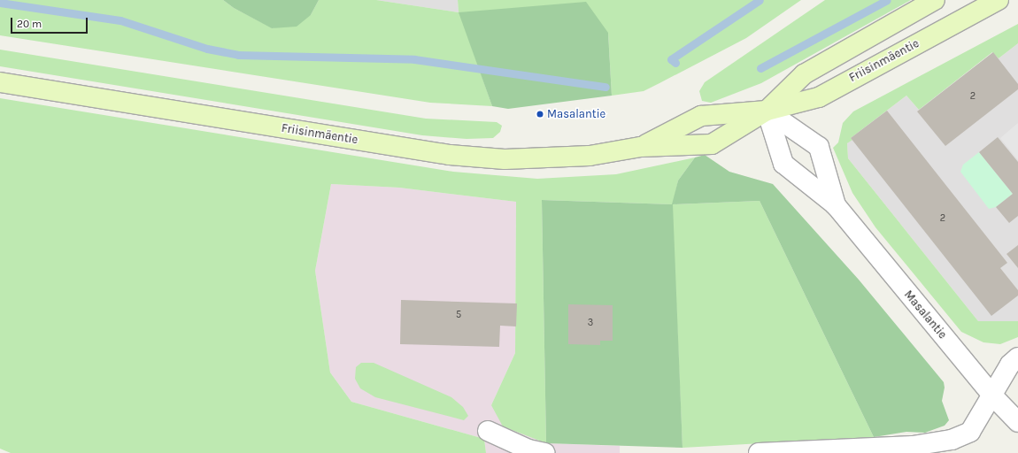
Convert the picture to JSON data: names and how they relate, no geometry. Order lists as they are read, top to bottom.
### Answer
{
  "streets": {
    "main road": ["Friisinmäentie"],
    "street": ["Masalantie"]
  },
  "crossings": [
    ["Friisinmäentie", "Masalantie"]
  ],
  "places": ["Masalantie"],
  "house_numbers": [
    "2",
    "2",
    "5",
    "3"
  ],
  "scale_bar": "20 m"
}
